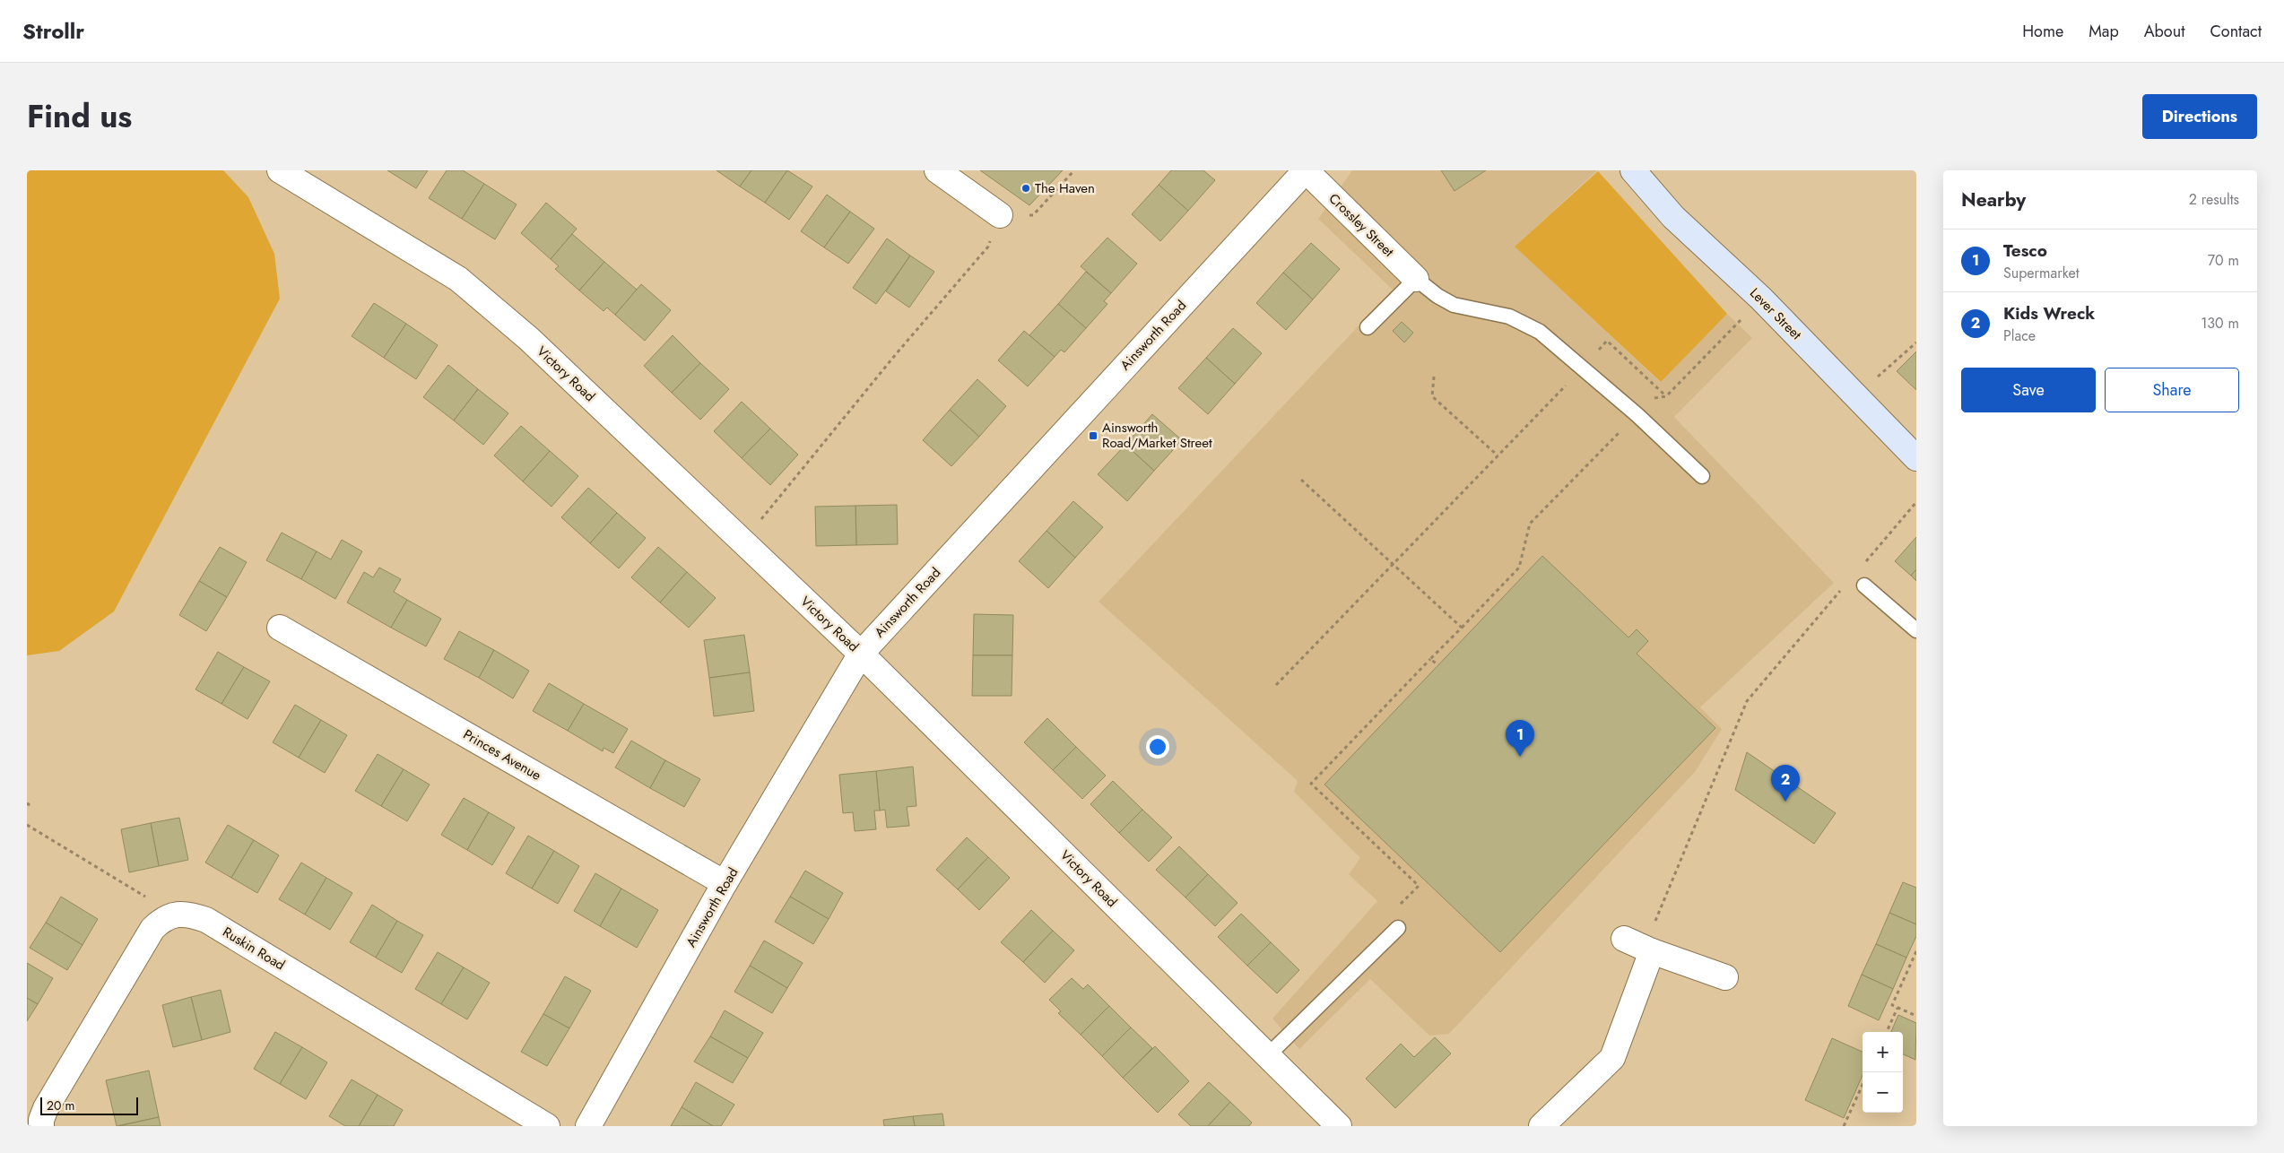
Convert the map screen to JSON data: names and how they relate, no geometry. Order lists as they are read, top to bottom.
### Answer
{
  "streets": {
    "main road": ["Lever Street"],
    "street": [
      "Crossley Street",
      "Ainsworth Road",
      "Victory Road",
      "Princes Avenue",
      "Ruskin Road"
    ]
  },
  "crossings": [
    ["Crossley Street", "Ainsworth Road"],
    ["Ainsworth Road", "Victory Road"],
    ["Ainsworth Road", "Princes Avenue"]
  ],
  "places": {
    "other": ["The Haven"],
    "transit": ["Ainsworth Road/Market Street"]
  },
  "scale_bar": "20 m",
  "page": {
    "header": "Strollr",
    "nav": [
      "Home",
      "Map",
      "About",
      "Contact"
    ],
    "title": "Find us",
    "buttons": [
      "Directions",
      ["Save", "Share"]
    ],
    "heading": ["Nearby", "2 results"],
    "list": [
      {
        "mark": "1",
        "name": "Tesco",
        "note": "Supermarket",
        "value": "70 m"
      },
      {
        "mark": "2",
        "name": "Kids Wreck",
        "note": "Place",
        "value": "130 m"
      }
    ],
    "pins": ["1", "2"],
    "map_buttons": ["+", "−"],
    "scale": "20 m"
  }
}
